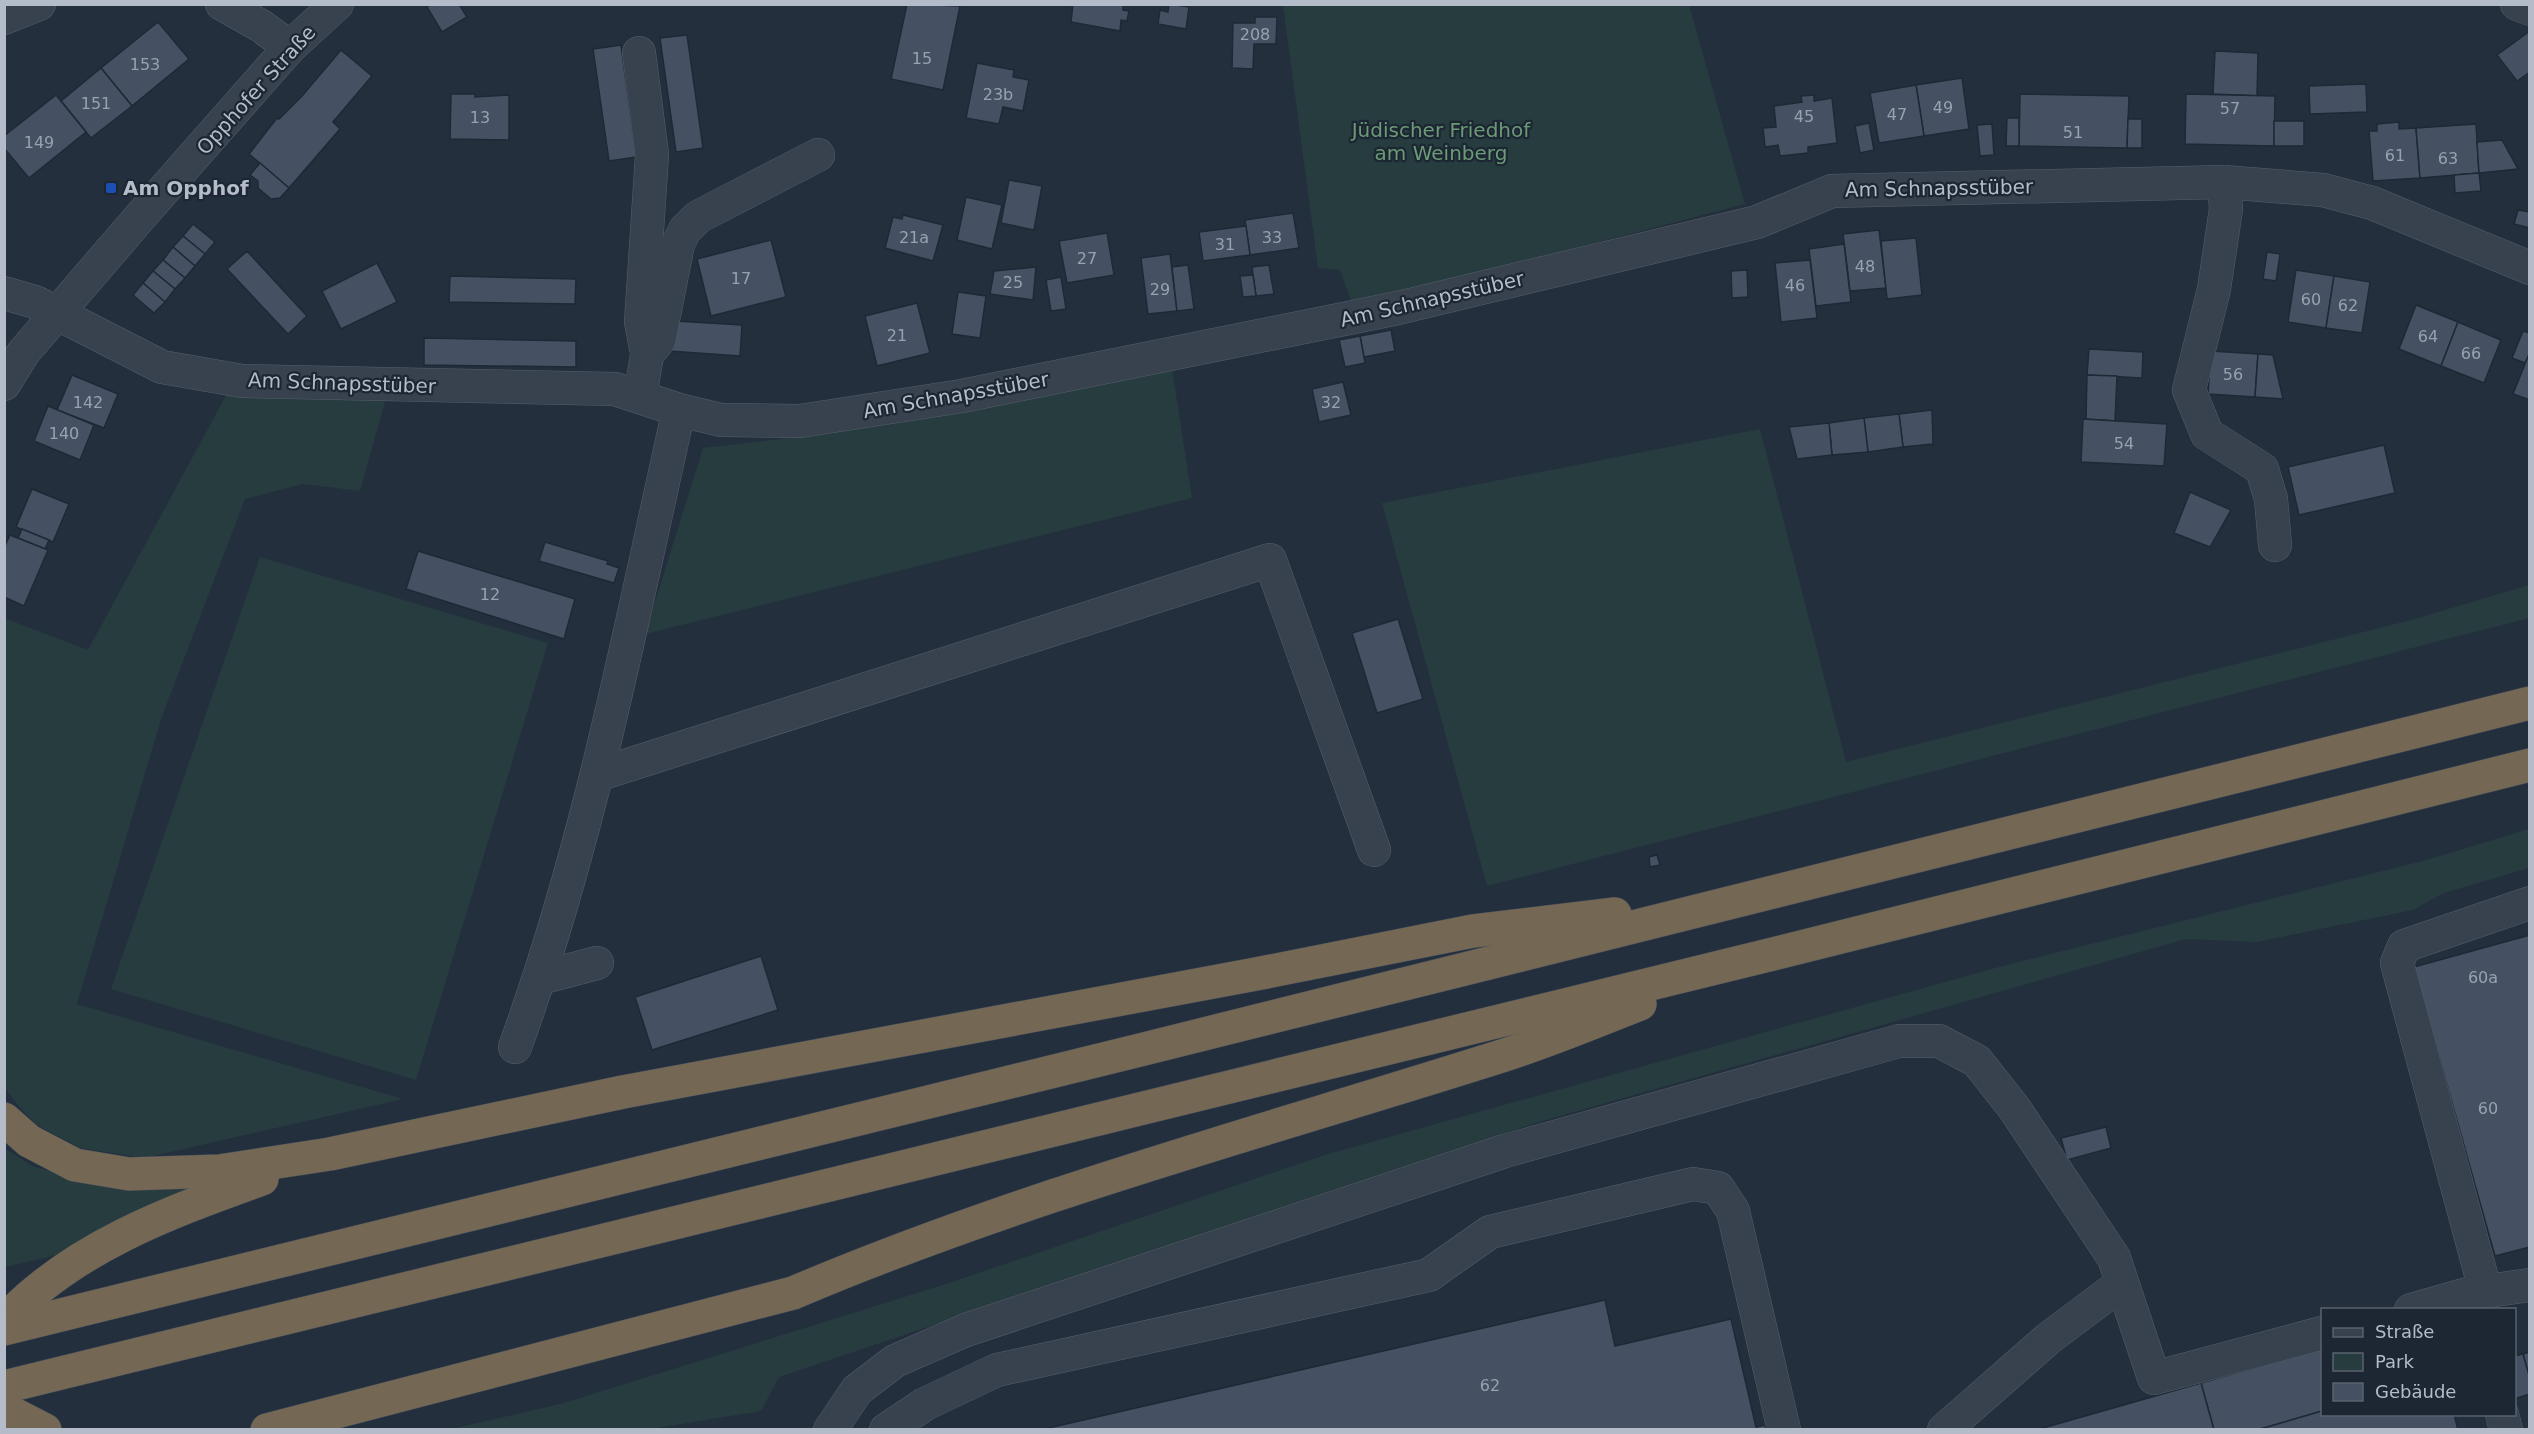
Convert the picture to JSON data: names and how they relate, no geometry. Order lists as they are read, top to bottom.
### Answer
{
  "streets": {
    "street": ["Opphofer Straße", "Am Schnapsstüber"]
  },
  "crossings": [
    ["Opphofer Straße", "Am Schnapsstüber"]
  ],
  "parks": ["Jüdischer Friedhof am Weinberg"],
  "places": {
    "transit": ["Am Opphof"]
  },
  "house_numbers": [
    "208",
    "15",
    "153",
    "23b",
    "151",
    "49",
    "57",
    "47",
    "45",
    "13",
    "51",
    "149",
    "61",
    "63",
    "21a",
    "33",
    "31",
    "27",
    "48",
    "17",
    "25",
    "46",
    "29",
    "60",
    "62",
    "21",
    "64",
    "66",
    "56",
    "142",
    "32",
    "140",
    "54",
    "12",
    "60a",
    "60",
    "62"
  ],
  "legend": ["Straße", "Park", "Gebäude"]
}
